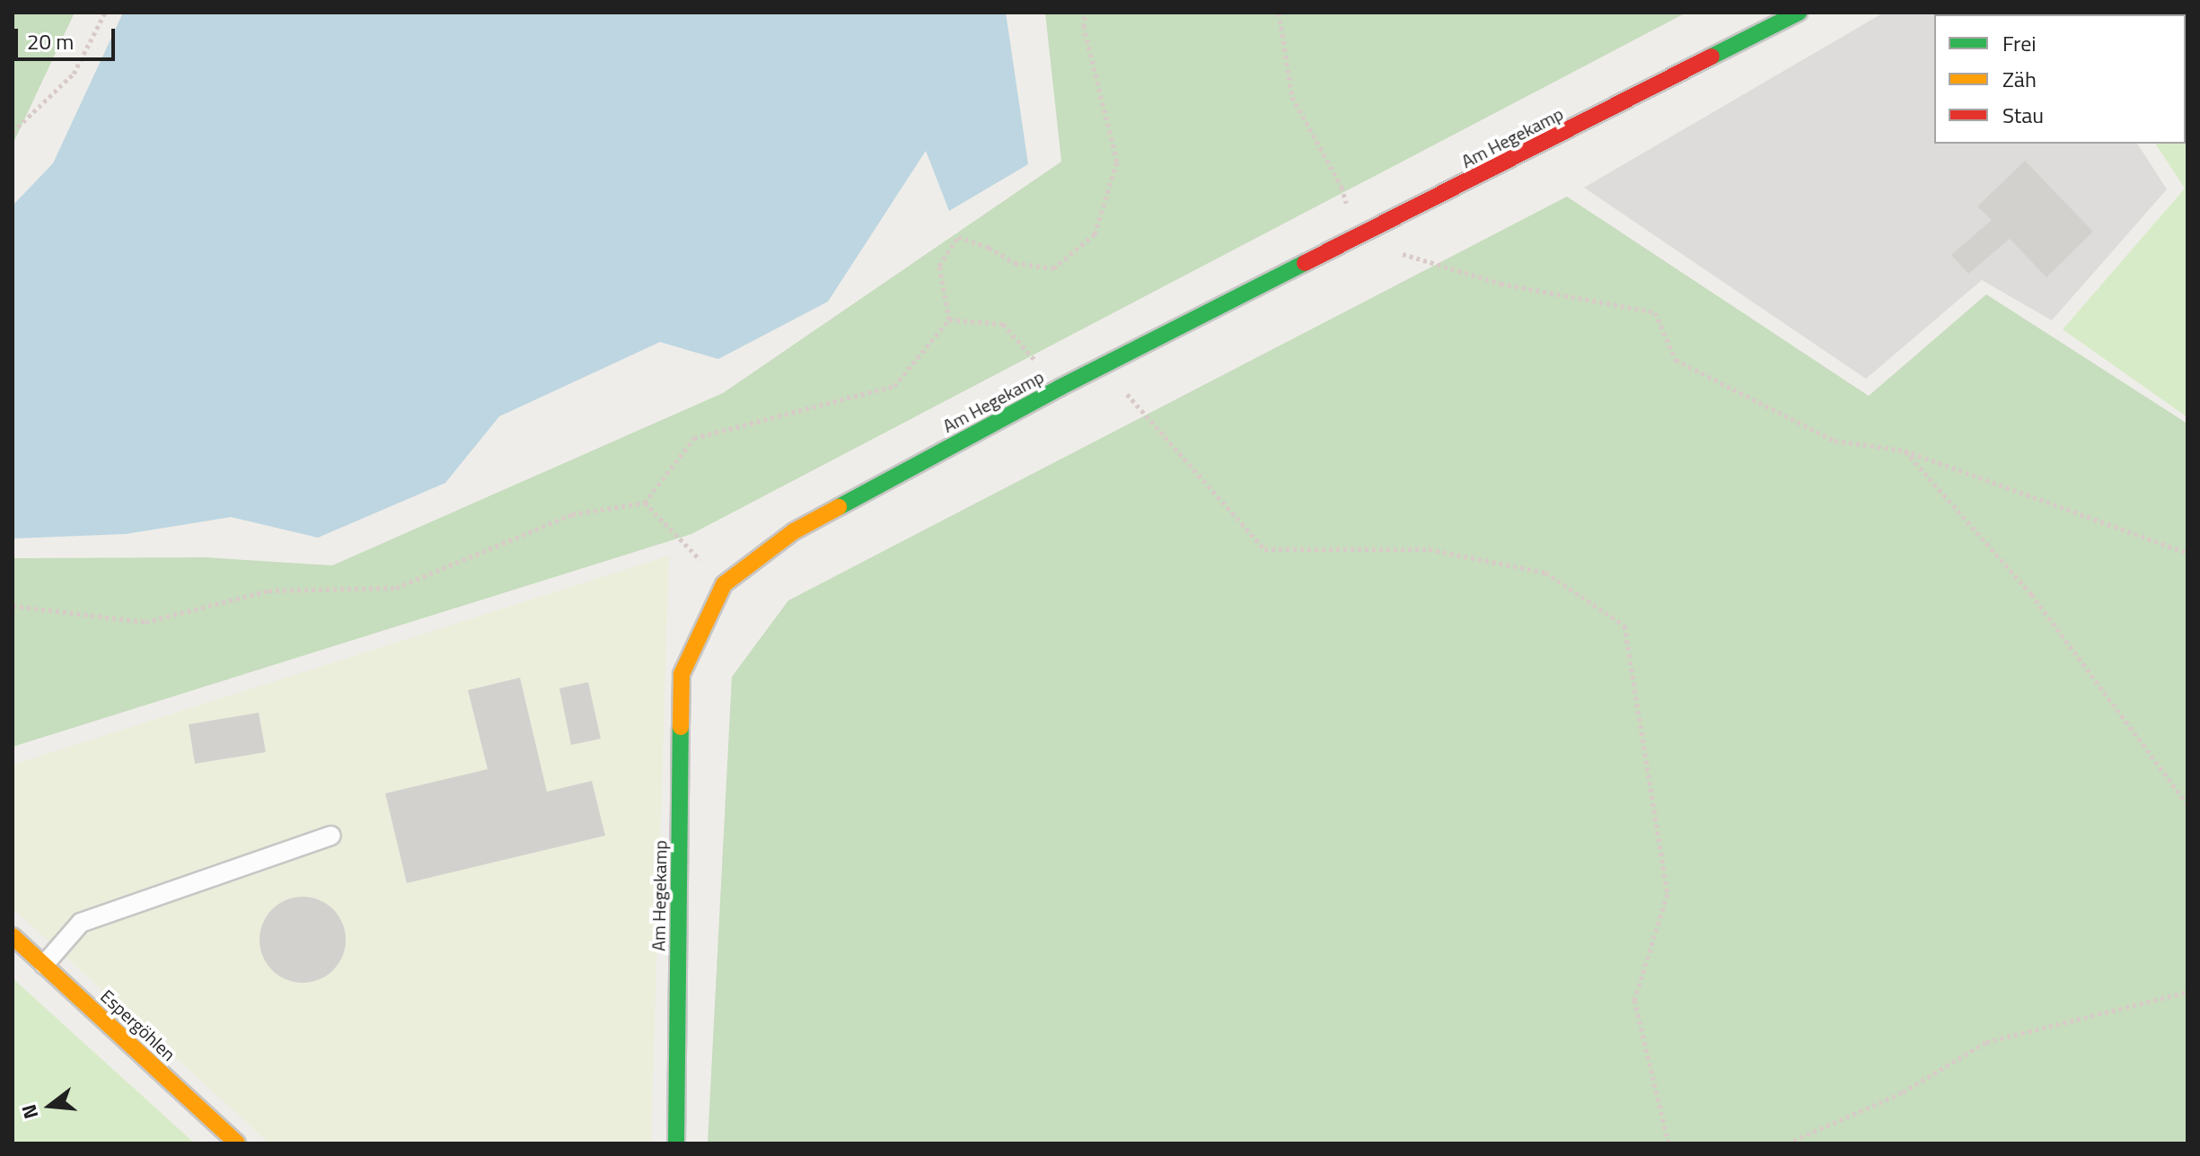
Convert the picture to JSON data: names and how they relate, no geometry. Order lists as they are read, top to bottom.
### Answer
{
  "streets": {
    "street": ["Am Hegekamp", "Espergöhlen"]
  },
  "legend": ["Frei", "Zäh", "Stau"],
  "scale_bar": "20 m",
  "north": "left"
}
